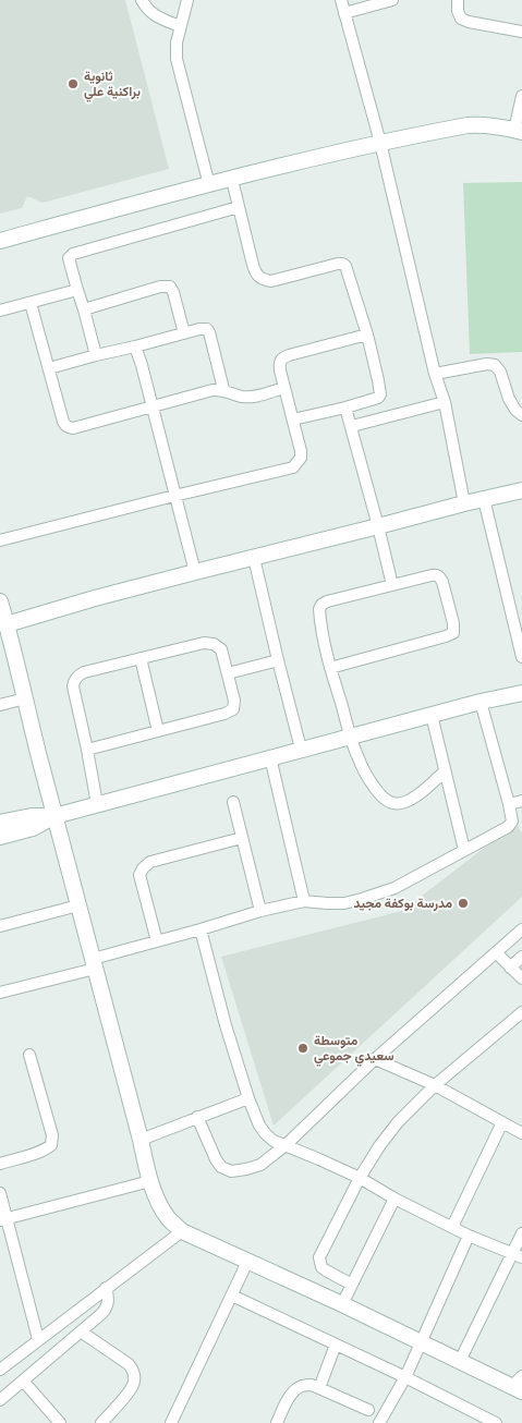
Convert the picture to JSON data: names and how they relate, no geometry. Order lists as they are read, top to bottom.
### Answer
{
  "places": ["ثانوية براكنية علي", "مدرسة بوكفة مجيد", "متوسطة سعيدي جموعي"]
}
